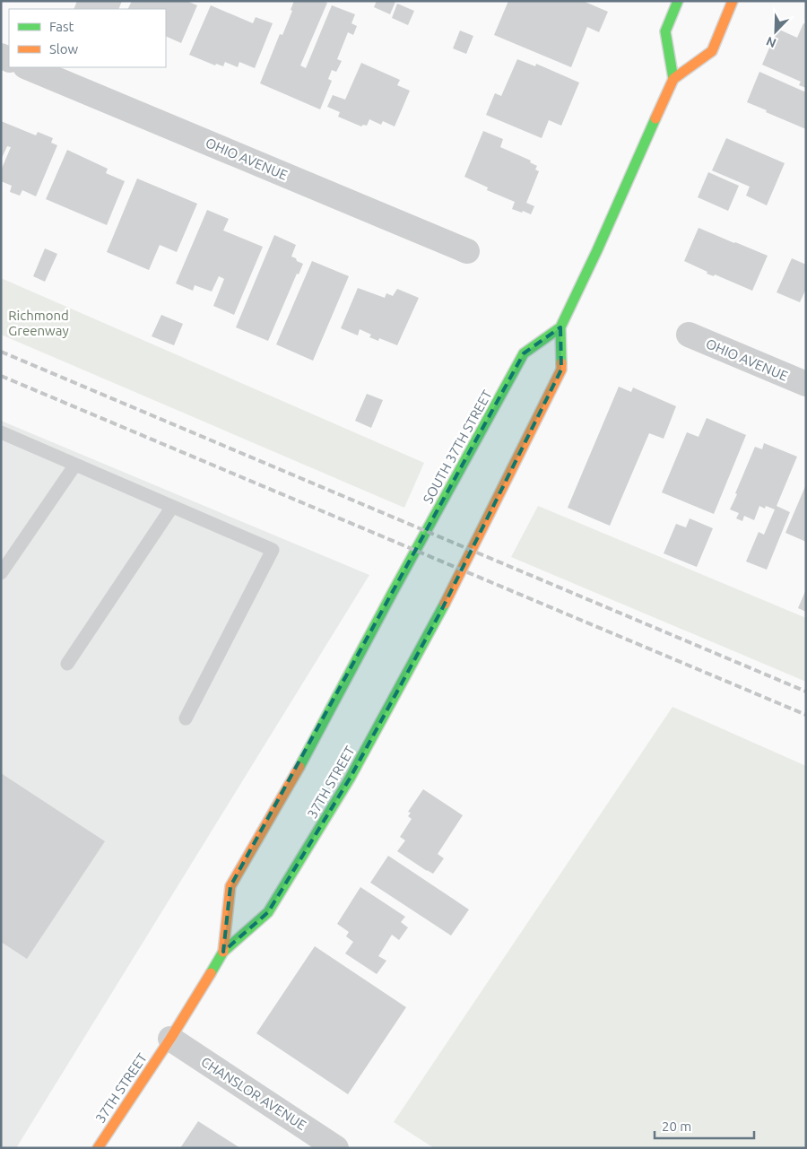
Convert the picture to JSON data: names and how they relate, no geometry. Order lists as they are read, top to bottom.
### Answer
{
  "streets": {
    "street": [
      "OHIO AVENUE",
      "SOUTH 37TH STREET",
      "37TH STREET",
      "CHANSLOR AVENUE"
    ]
  },
  "crossings": [
    ["SOUTH 37TH STREET", "37TH STREET"],
    ["37TH STREET", "CHANSLOR AVENUE"]
  ],
  "parks": ["Richmond Greenway"],
  "legend": ["Fast", "Slow"],
  "scale_bar": "20 m",
  "north": "bottom left"
}
